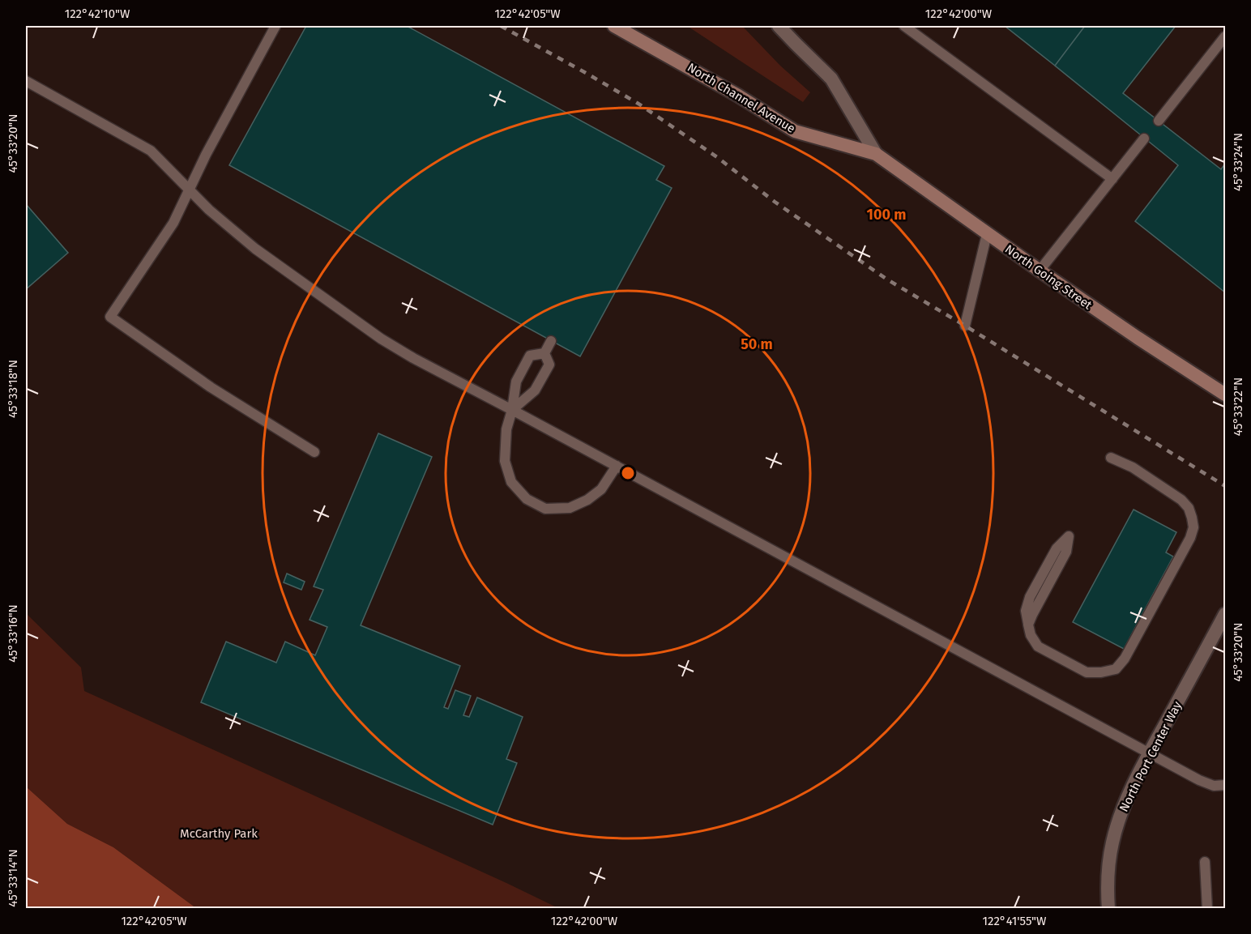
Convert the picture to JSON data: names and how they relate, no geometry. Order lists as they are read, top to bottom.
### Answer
{
  "streets": {
    "main road": ["North Channel Avenue", "North Going Street"],
    "street": ["North Port Center Way"]
  },
  "crossings": [
    ["North Channel Avenue", "North Going Street"]
  ],
  "parks": ["McCarthy Park"],
  "coordinates": [
    "122°42'10\"W",
    "122°42'05\"W",
    "122°42'00\"W",
    "45°33'20\"N",
    "45°33'24\"N",
    "45°33'18\"N",
    "45°33'22\"N",
    "45°33'16\"N",
    "45°33'14\"N",
    "122°41'55\"W"
  ],
  "rings": ["100 m", "50 m"]
}
